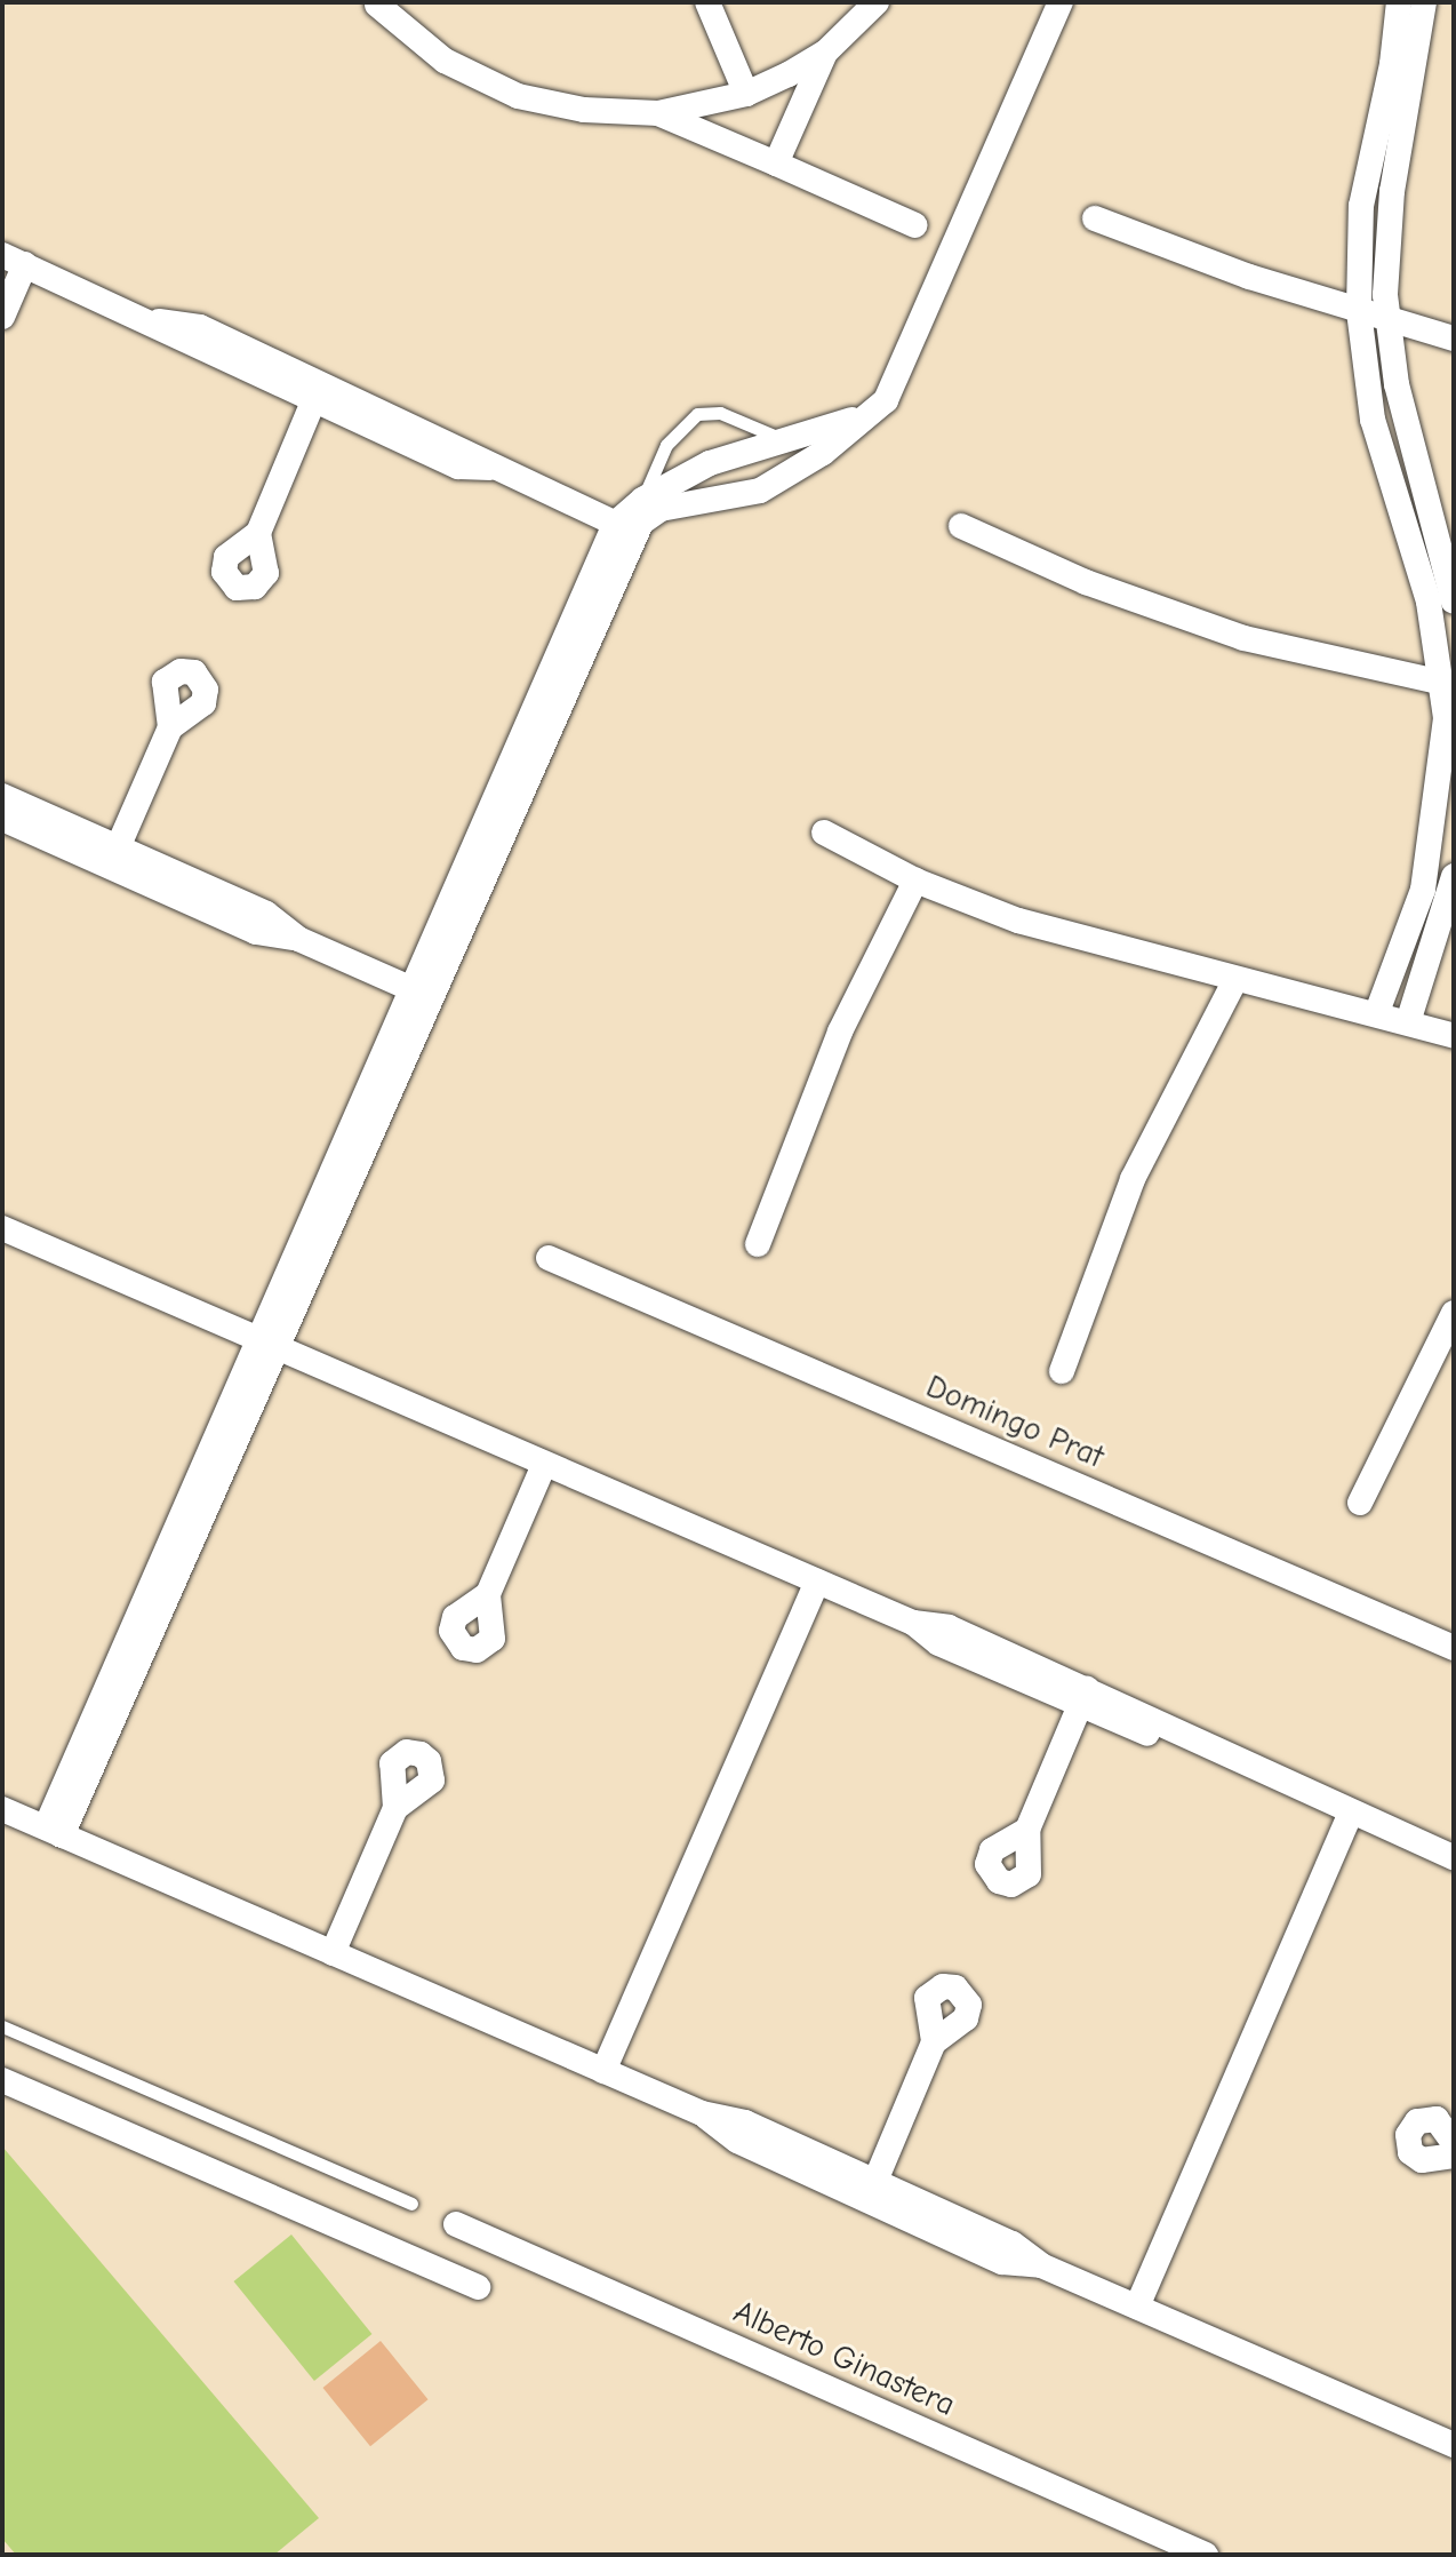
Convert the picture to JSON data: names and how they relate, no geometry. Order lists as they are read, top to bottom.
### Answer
{
  "streets": {
    "street": ["Domingo Prat", "Alberto Ginastera"]
  }
}
